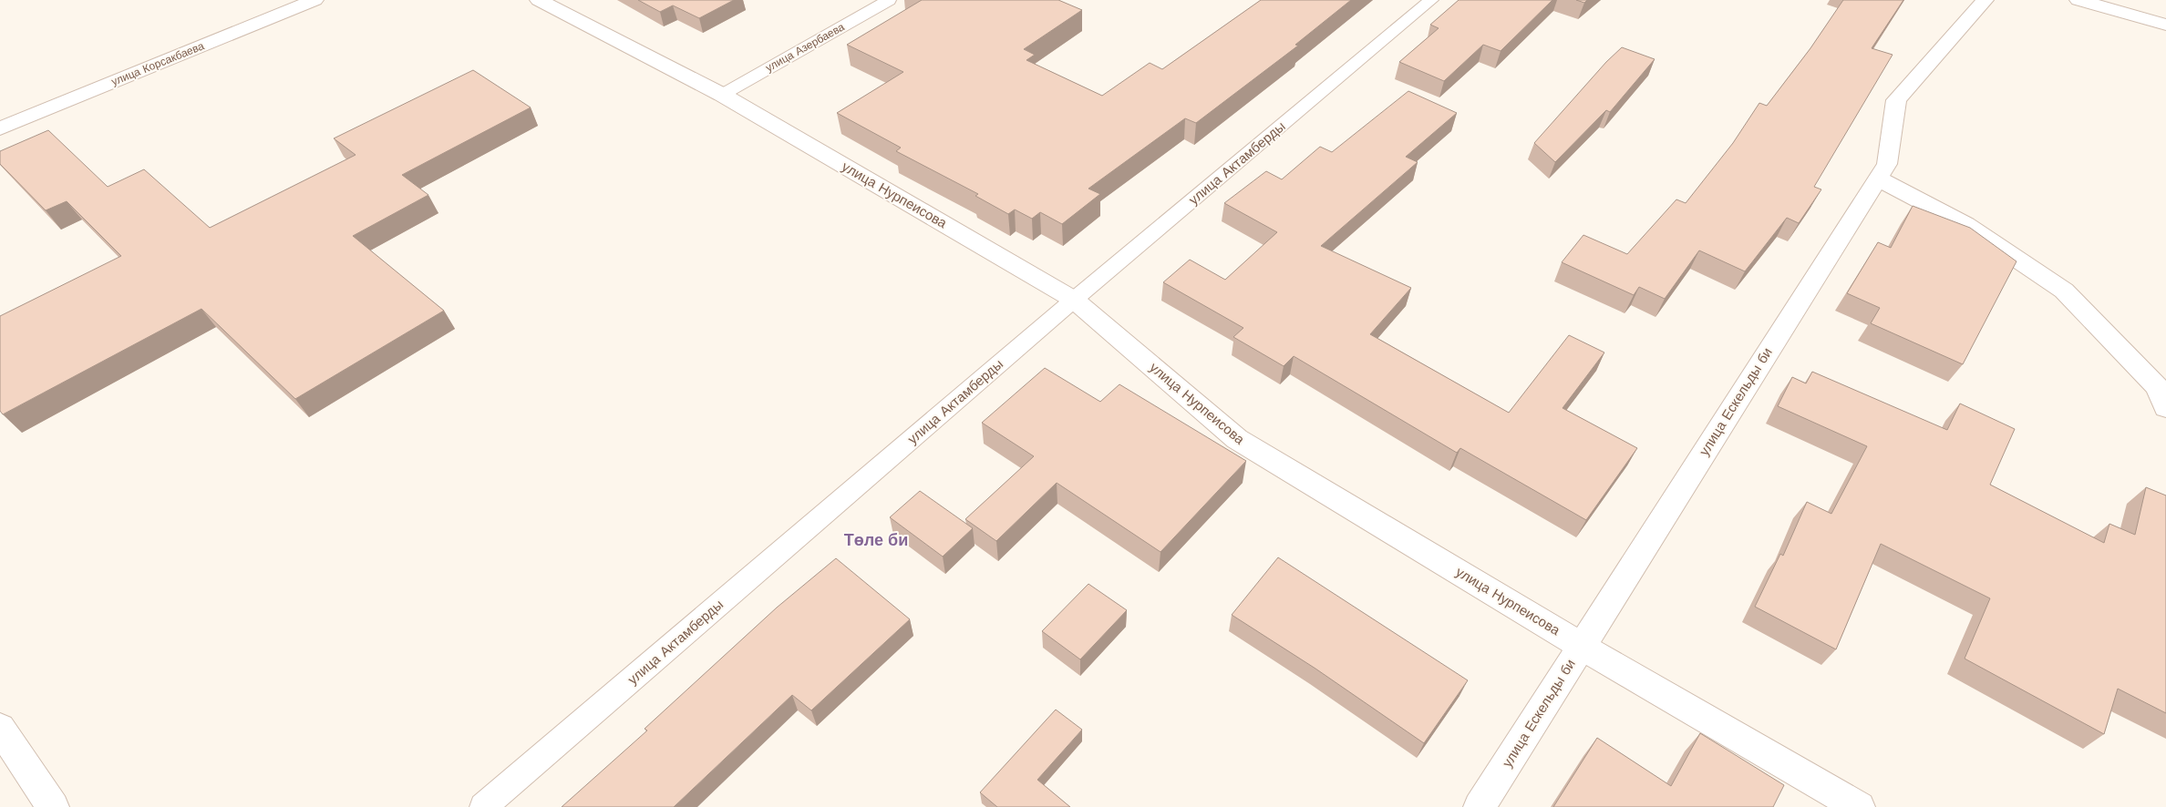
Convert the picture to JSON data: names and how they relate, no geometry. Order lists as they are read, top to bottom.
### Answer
{
  "streets": {
    "street": ["улица Корсакбаева", "улица Нурпеисова", "улица Ескельды би"],
    "lane": ["улица Азербаева", "улица Актамберды"]
  },
  "crossings": [
    ["улица Азербаева", "улица Нурпеисова"],
    ["улица Актамберды", "улица Нурпеисова"],
    ["улица Нурпеисова", "улица Ескельды би"]
  ],
  "districts": ["Төле би"]
}
